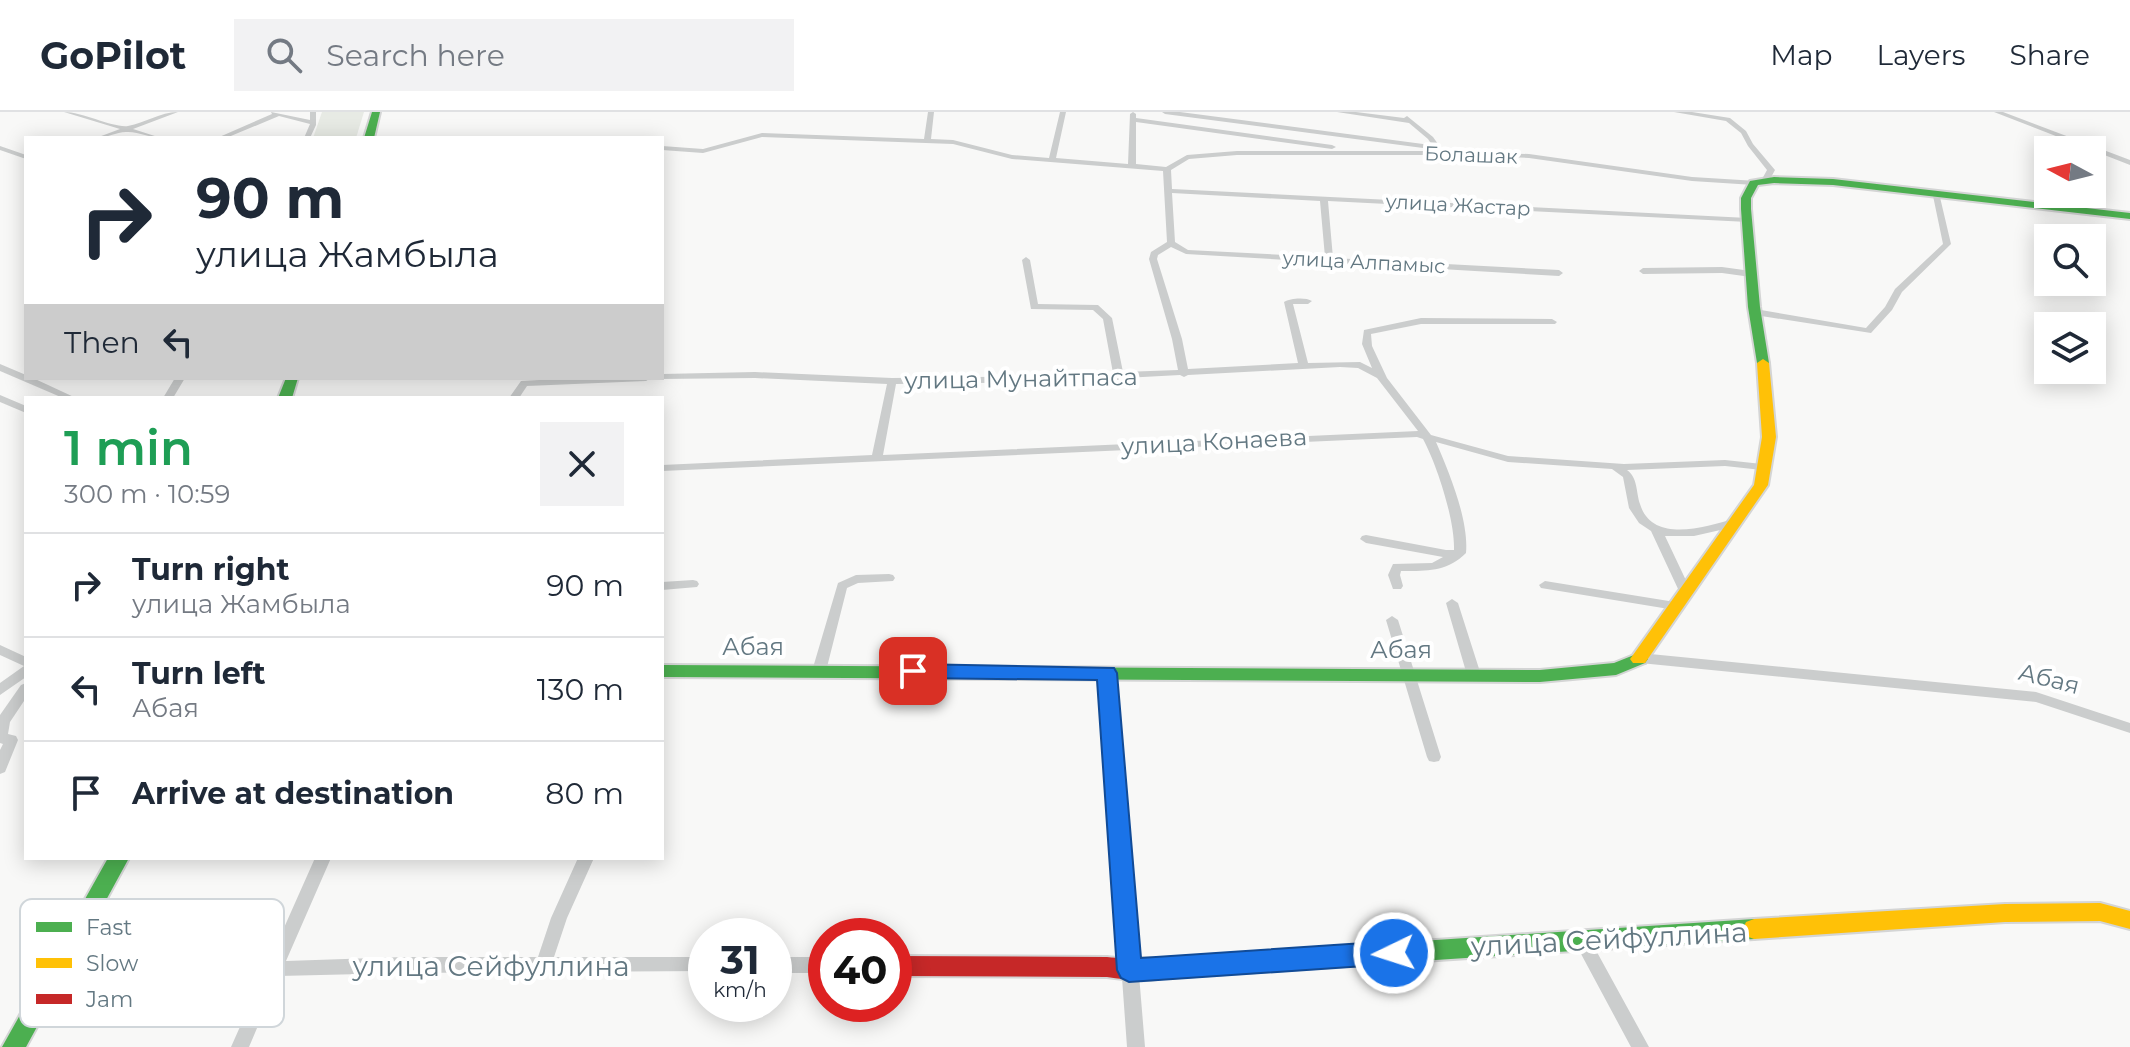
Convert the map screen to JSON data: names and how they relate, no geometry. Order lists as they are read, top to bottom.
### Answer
{
  "streets": {
    "street": [
      "Болашак",
      "улица Жастар",
      "улица Алпамыс",
      "улица Мунайтпаса",
      "улица Конаева",
      "Абая",
      "улица Сейфуллина"
    ]
  },
  "legend": ["Fast", "Slow", "Jam"],
  "north": "left",
  "page": {
    "header": "GoPilot",
    "search": "Search here",
    "nav": ["Map", "Layers", "Share"],
    "turn": ["90 m", "улица Жамбыла"],
    "then": "Then",
    "heading": ["1 min", "300 m · 10:59"],
    "list": [
      {
        "name": "Turn right",
        "note": "улица Жамбыла",
        "value": "90 m"
      },
      {
        "name": "Turn left",
        "note": "Абая",
        "value": "130 m"
      },
      {
        "name": "Arrive at destination",
        "value": "80 m"
      }
    ],
    "speed": "31 km/h",
    "limit": "40"
  }
}
